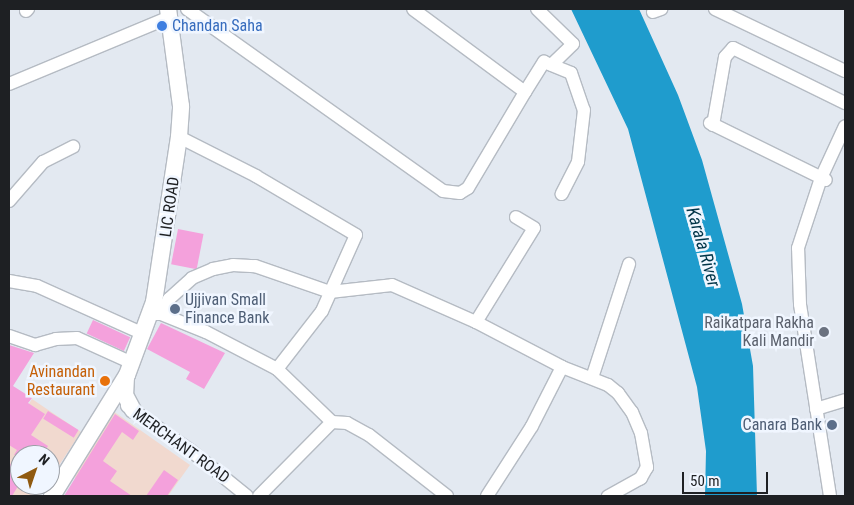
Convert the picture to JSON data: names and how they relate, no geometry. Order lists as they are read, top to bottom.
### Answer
{
  "streets": {
    "main road": ["LIC ROAD"],
    "street": ["MERCHANT ROAD"]
  },
  "crossings": [
    ["LIC ROAD", "MERCHANT ROAD"]
  ],
  "water": ["Karala River"],
  "places": [
    "Chandan Saha",
    "Ujjivan Small Finance Bank",
    "Raikatpara Rakha Kali Mandir",
    "Avinandan Restaurant",
    "Canara Bank"
  ],
  "scale_bar": "50 m",
  "north": "top right"
}
